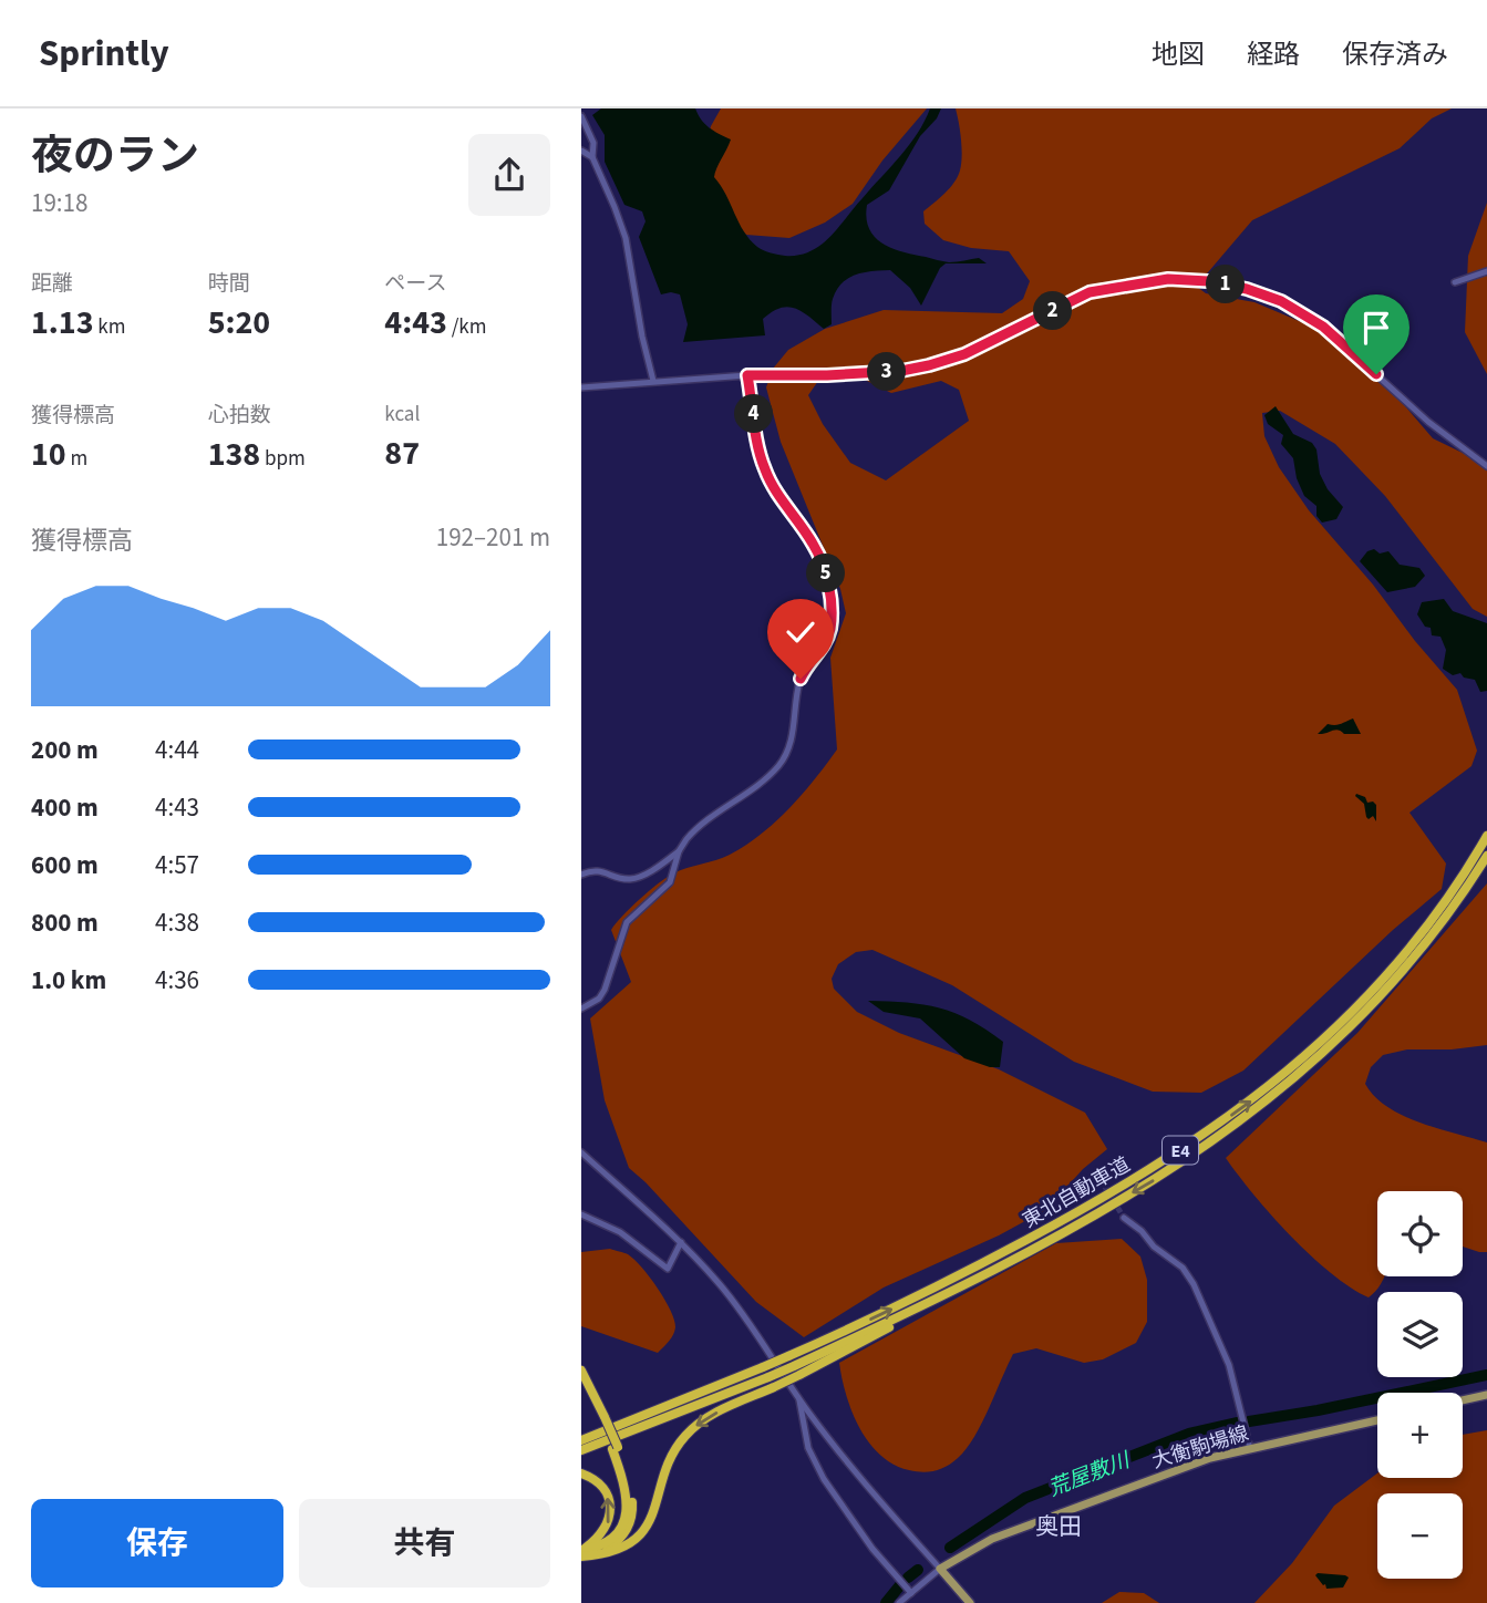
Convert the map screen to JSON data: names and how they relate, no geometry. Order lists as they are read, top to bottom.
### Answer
{
  "streets": {
    "highway": ["E4", "東北自動車道"],
    "main road": ["大衡駒場線"]
  },
  "districts": ["奥田"],
  "water": ["荒屋敷川"],
  "page": {
    "header": "Sprintly",
    "nav": ["地図", "経路", "保存済み"],
    "heading": ["夜のラン", "19:18"],
    "stats": [
      ["距離", "1.13 km"],
      ["時間", "5:20"],
      ["ペース", "4:43 /km"],
      ["獲得標高", "10 m"],
      ["心拍数", "138 bpm"],
      ["kcal", "87"]
    ],
    "pins": [
      "1",
      "2",
      "3",
      "4",
      "5"
    ],
    "chart": ["獲得標高", "192–201 m"],
    "list": [
      {
        "name": "200 m",
        "note": "4:44"
      },
      {
        "name": "400 m",
        "note": "4:43"
      },
      {
        "name": "600 m",
        "note": "4:57"
      },
      {
        "name": "800 m",
        "note": "4:38"
      },
      {
        "name": "1.0 km",
        "note": "4:36"
      }
    ],
    "map_buttons": ["+", "−"],
    "buttons": ["保存", "共有"]
  }
}
